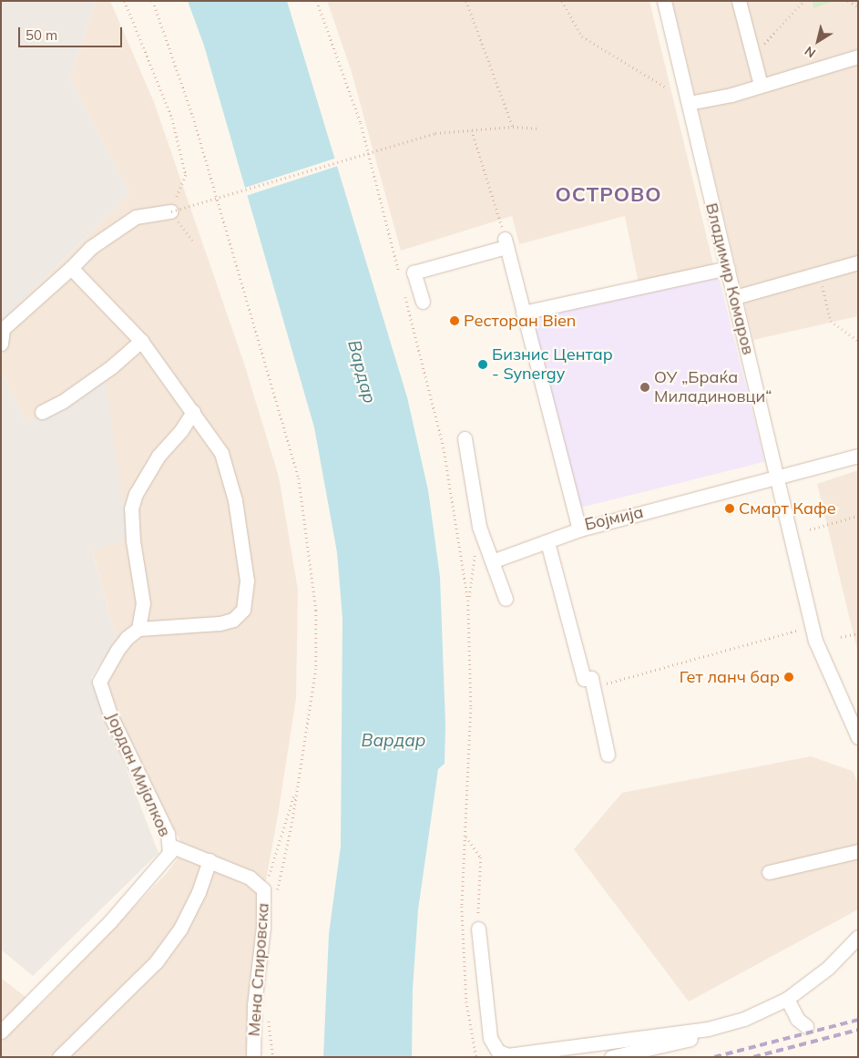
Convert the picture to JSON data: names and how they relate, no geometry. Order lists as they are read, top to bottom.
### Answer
{
  "streets": {
    "street": [
      "Владимир Комаров",
      "Бојмија",
      "Јордан Мијалков",
      "Мена Спировска"
    ]
  },
  "crossings": [
    ["Владимир Комаров", "Бојмија"],
    ["Јордан Мијалков", "Мена Спировска"]
  ],
  "districts": ["ОСТРОВО"],
  "water": ["Вардар"],
  "places": [
    "Ресторан Bien",
    "Бизнис Центар - Synergy",
    "ОУ „Браќа Миладиновци“",
    "Смарт Кафе",
    "Гет ланч бар"
  ],
  "scale_bar": "50 m",
  "north": "bottom left"
}
